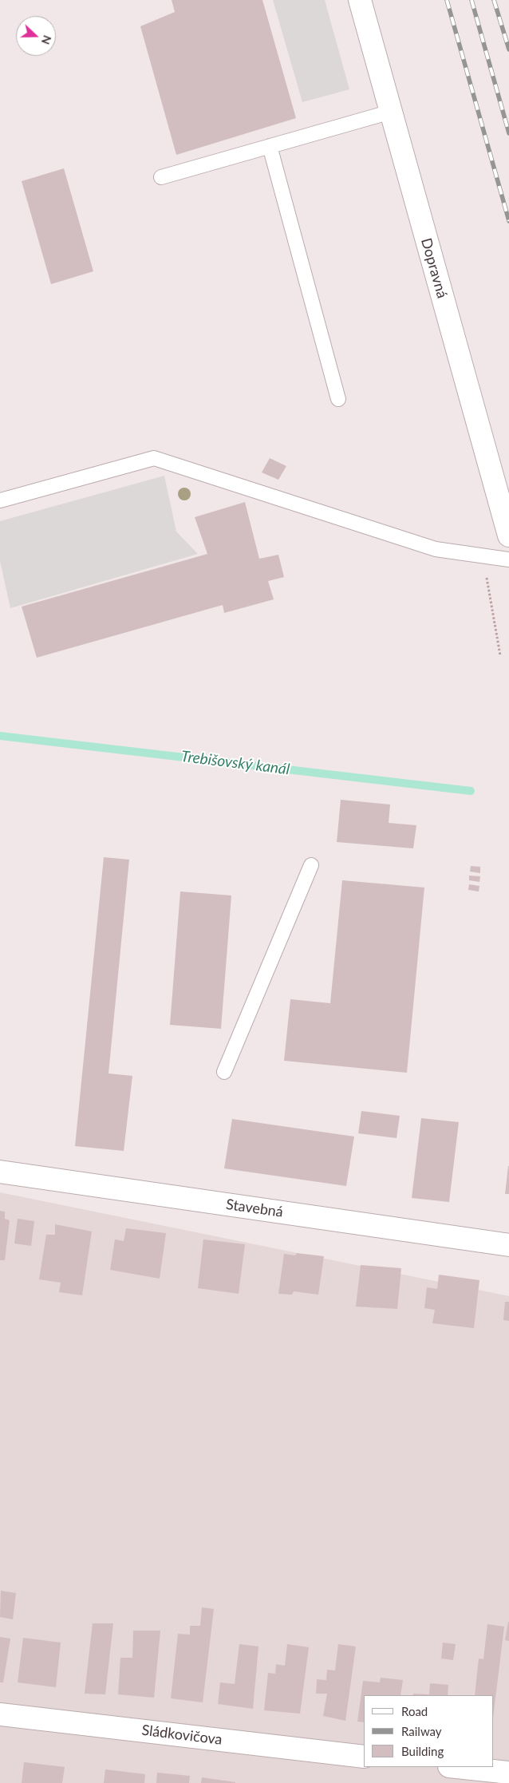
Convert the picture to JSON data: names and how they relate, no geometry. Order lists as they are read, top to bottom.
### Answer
{
  "streets": {
    "street": ["Dopravná", "Stavebná", "Sládkovičova"]
  },
  "water": ["Trebišovský kanál"],
  "legend": ["Road", "Railway", "Building"],
  "north": "right"
}
